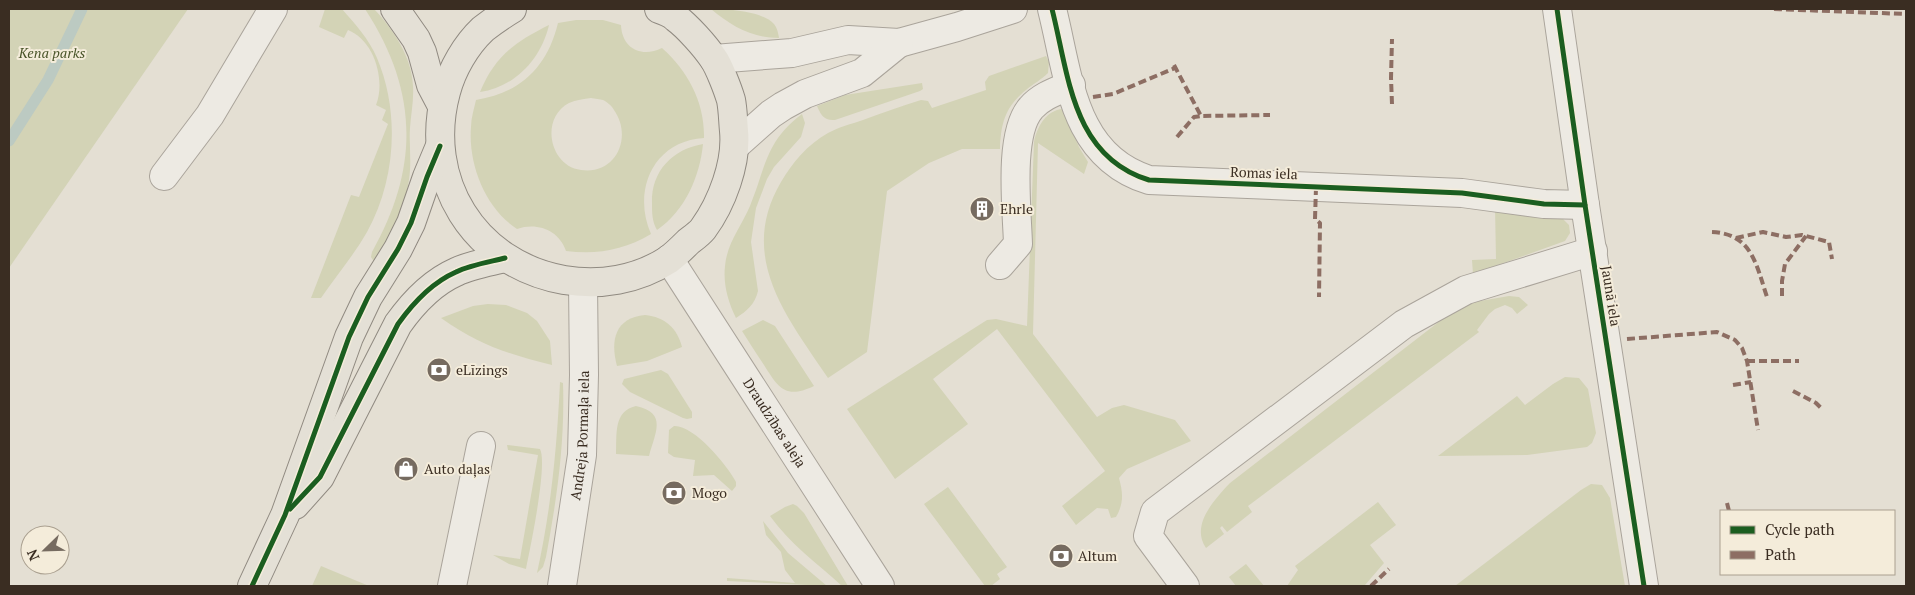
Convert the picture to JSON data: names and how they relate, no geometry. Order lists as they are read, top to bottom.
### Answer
{
  "streets": {
    "street": [
      "Romas iela",
      "Jaunā iela",
      "Draudzības aleja",
      "Andreja Pormaļa iela"
    ]
  },
  "crossings": [
    ["Romas iela", "Jaunā iela"]
  ],
  "parks": ["Kena parks"],
  "places": {
    "building": ["Ehrle"],
    "bank": ["eLīzings", "Mogo", "Altum"],
    "shop": ["Auto daļas"]
  },
  "legend": ["Cycle path", "Path"],
  "north": "bottom left"
}
